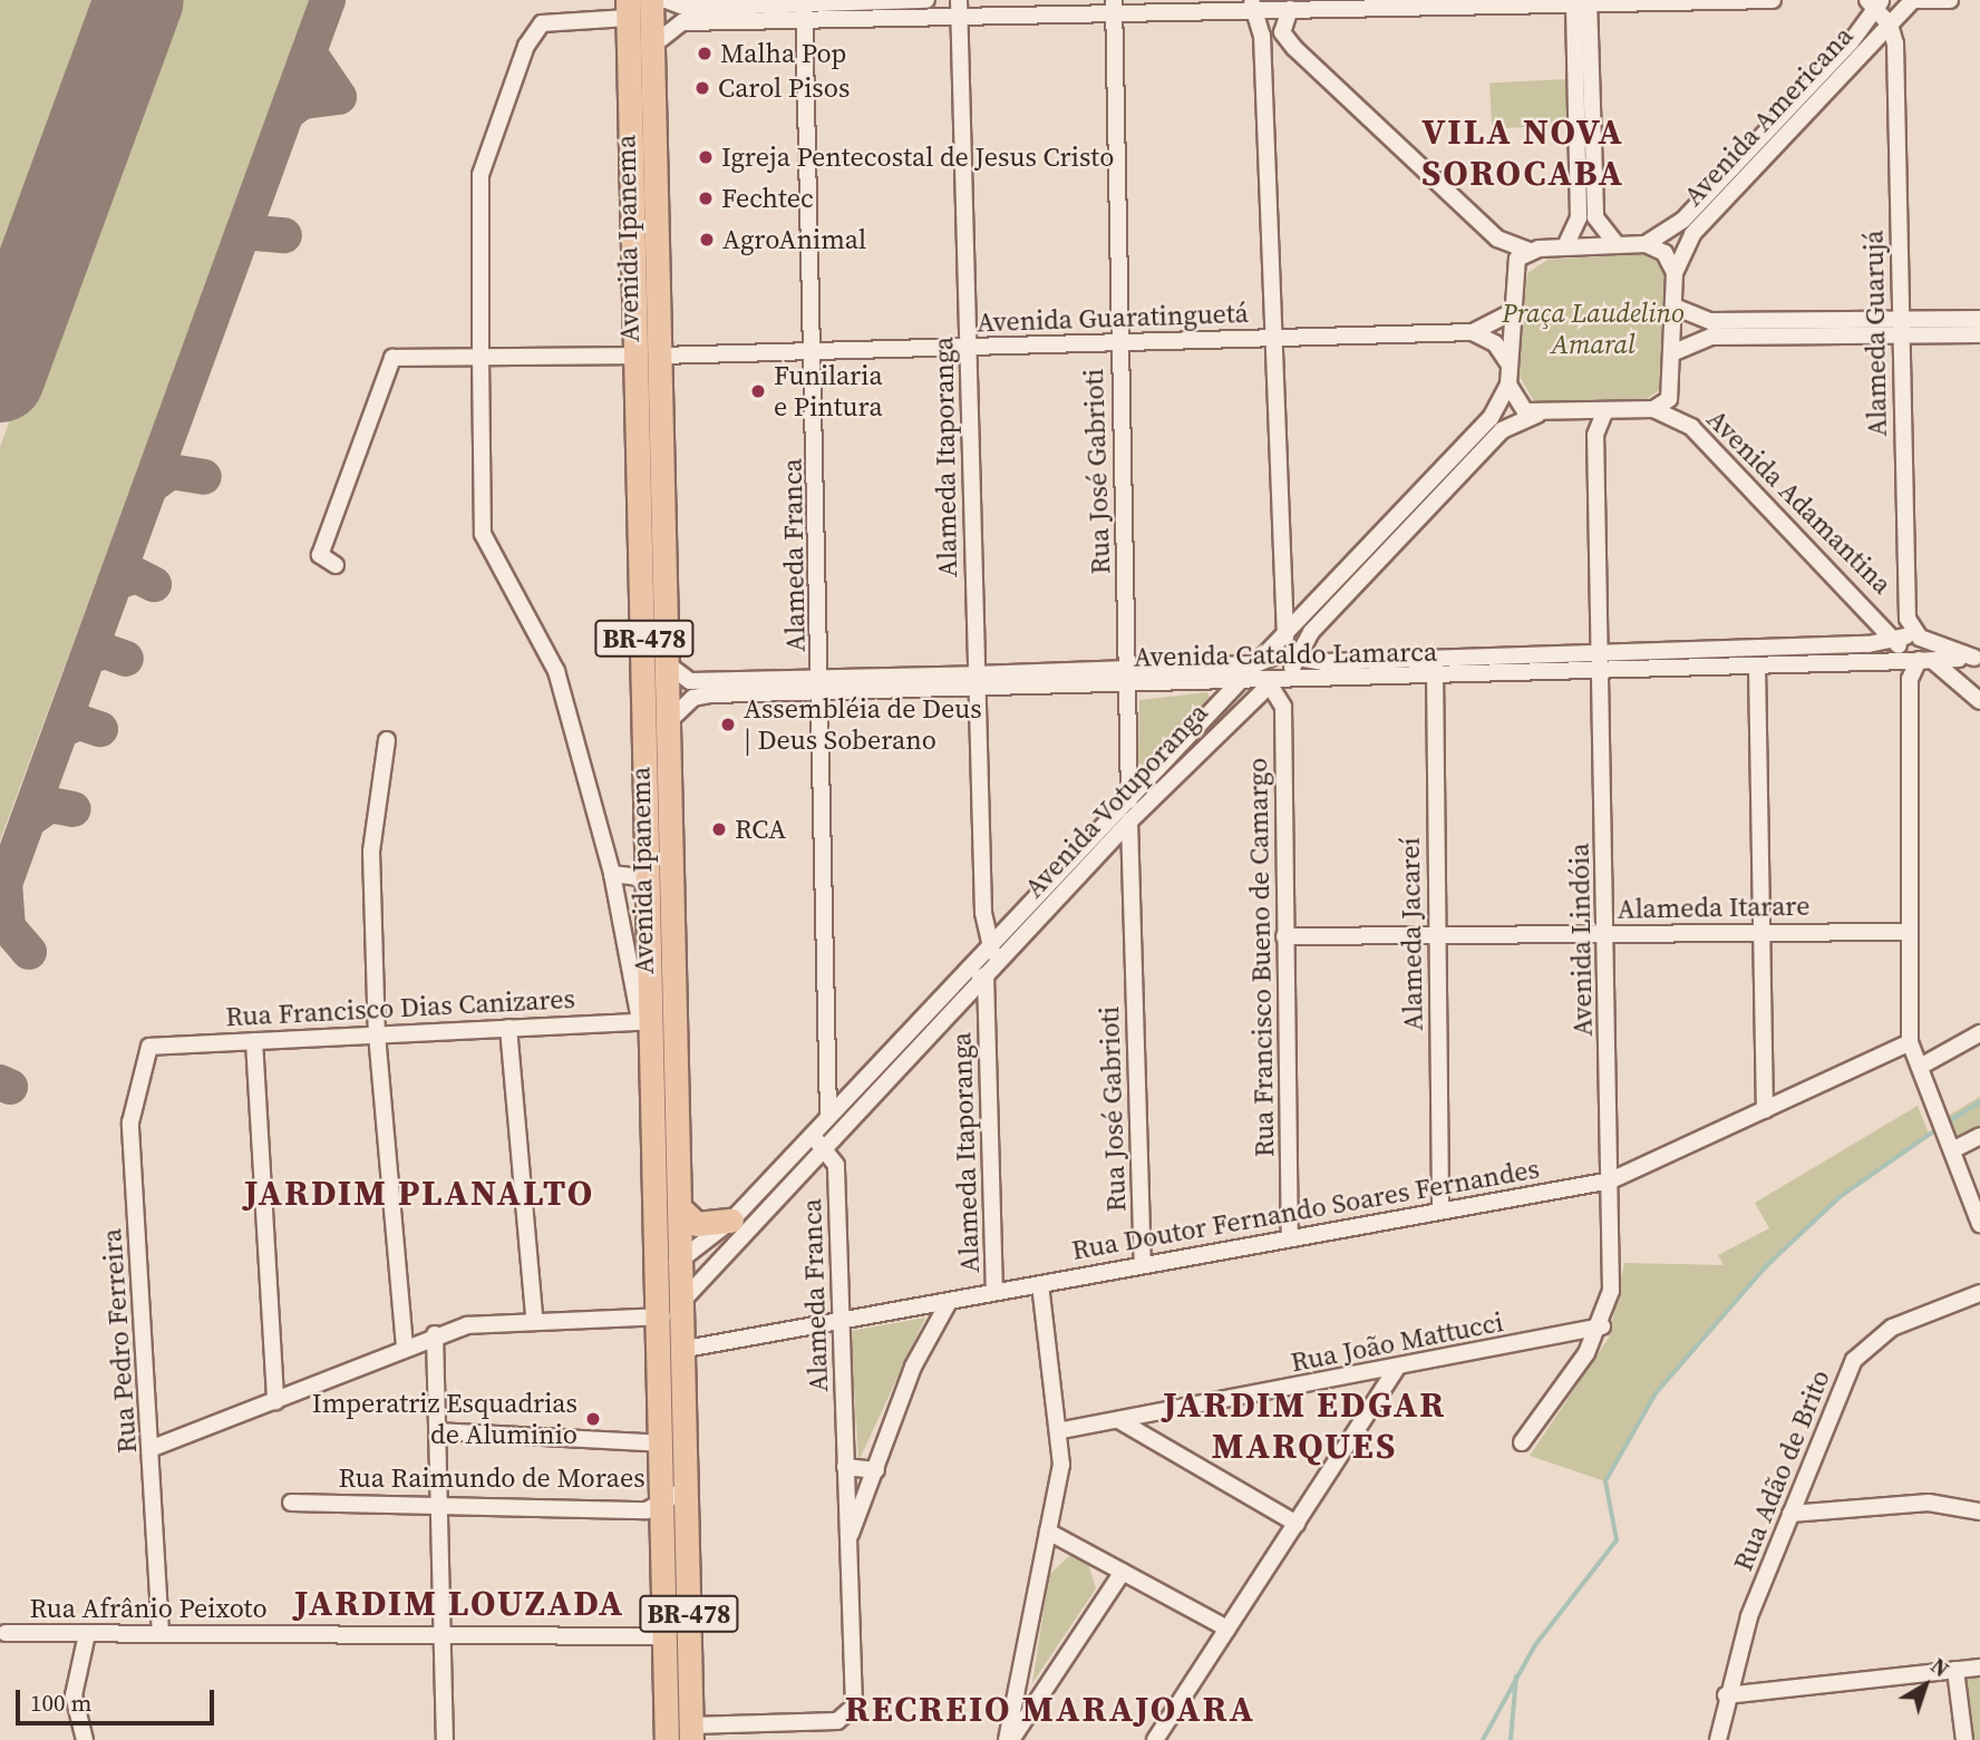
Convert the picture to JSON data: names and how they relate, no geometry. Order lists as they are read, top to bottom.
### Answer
{
  "streets": {
    "main road": ["Avenida Ipanema", "BR-478"],
    "street": [
      "Avenida Americana",
      "Avenida Guaratinguetá",
      "Alameda Guarujá",
      "Alameda Itaporanga",
      "Rua José Gabrioti",
      "Avenida Adamantina",
      "Alameda Franca",
      "Avenida Cataldo Lamarca",
      "Avenida Votuporanga",
      "Alameda Itarare",
      "Alameda Jacareí",
      "Avenida Lindóia",
      "Rua Francisco Bueno de Camargo",
      "Rua Francisco Dias Canizares",
      "Rua Doutor Fernando Soares Fernandes",
      "Rua Pedro Ferreira",
      "Rua João Mattucci",
      "Rua Adão de Brito",
      "Rua Raimundo de Moraes",
      "Rua Afrânio Peixoto"
    ]
  },
  "crossings": [
    ["Avenida Americana", "Avenida Guaratinguetá"],
    ["Avenida Americana", "Alameda Guarujá"],
    ["Avenida Americana", "Avenida Adamantina"],
    ["Avenida Americana", "Avenida Votuporanga"],
    ["Avenida Americana", "Avenida Lindóia"],
    ["Avenida Ipanema", "Avenida Guaratinguetá"],
    ["Avenida Ipanema", "Alameda Franca"],
    ["Avenida Ipanema", "Avenida Cataldo Lamarca"],
    ["Avenida Ipanema", "Avenida Votuporanga"],
    ["Avenida Ipanema", "Rua Francisco Dias Canizares"],
    ["Avenida Ipanema", "Rua Doutor Fernando Soares Fernandes"],
    ["Avenida Ipanema", "Rua Raimundo de Moraes"],
    ["Avenida Ipanema", "Rua Afrânio Peixoto"],
    ["Avenida Guaratinguetá", "Alameda Itaporanga"],
    ["Avenida Guaratinguetá", "Rua José Gabrioti"],
    ["Avenida Guaratinguetá", "Avenida Adamantina"],
    ["Avenida Guaratinguetá", "Alameda Franca"],
    ["Avenida Guaratinguetá", "Avenida Votuporanga"],
    ["Avenida Guaratinguetá", "Avenida Lindóia"],
    ["Alameda Guarujá", "Avenida Adamantina"],
    ["Alameda Guarujá", "Avenida Cataldo Lamarca"],
    ["Alameda Itaporanga", "Avenida Cataldo Lamarca"],
    ["Alameda Itaporanga", "Avenida Votuporanga"],
    ["Alameda Itaporanga", "Rua Doutor Fernando Soares Fernandes"],
    ["Rua José Gabrioti", "Avenida Cataldo Lamarca"],
    ["Rua José Gabrioti", "Avenida Votuporanga"],
    ["Rua José Gabrioti", "Rua Doutor Fernando Soares Fernandes"],
    ["Avenida Adamantina", "Avenida Cataldo Lamarca"],
    ["Avenida Adamantina", "Avenida Votuporanga"],
    ["Avenida Adamantina", "Avenida Lindóia"],
    ["Alameda Franca", "Avenida Cataldo Lamarca"],
    ["Alameda Franca", "Avenida Votuporanga"],
    ["Alameda Franca", "Rua Doutor Fernando Soares Fernandes"],
    ["Avenida Cataldo Lamarca", "Avenida Votuporanga"],
    ["Avenida Cataldo Lamarca", "Alameda Jacareí"],
    ["Avenida Cataldo Lamarca", "Avenida Lindóia"],
    ["Avenida Cataldo Lamarca", "Rua Francisco Bueno de Camargo"],
    ["Avenida Votuporanga", "Avenida Lindóia"],
    ["Avenida Votuporanga", "Rua Francisco Bueno de Camargo"],
    ["Alameda Itarare", "Alameda Jacareí"],
    ["Alameda Itarare", "Avenida Lindóia"],
    ["Alameda Itarare", "Rua Francisco Bueno de Camargo"],
    ["Alameda Jacareí", "Rua Doutor Fernando Soares Fernandes"],
    ["Avenida Lindóia", "Rua Doutor Fernando Soares Fernandes"],
    ["Avenida Lindóia", "Rua João Mattucci"],
    ["Rua Francisco Bueno de Camargo", "Rua Doutor Fernando Soares Fernandes"],
    ["Rua Francisco Dias Canizares", "Rua Pedro Ferreira"],
    ["Rua Pedro Ferreira", "Rua Afrânio Peixoto"]
  ],
  "districts": [
    "VILA NOVA SOROCABA",
    "JARDIM PLANALTO",
    "JARDIM EDGAR MARQUES",
    "JARDIM LOUZADA",
    "RECREIO MARAJOARA"
  ],
  "parks": ["Praça Laudelino Amaral"],
  "places": [
    "Malha Pop",
    "Carol Pisos",
    "Igreja Pentecostal de Jesus Cristo",
    "Fechtec",
    "AgroAnimal",
    "Funilaria e Pintura",
    "Assembléia de Deus | Deus Soberano",
    "RCA",
    "Imperatriz Esquadrias de Aluminio"
  ],
  "scale_bar": "100 m",
  "north": "top right"
}
